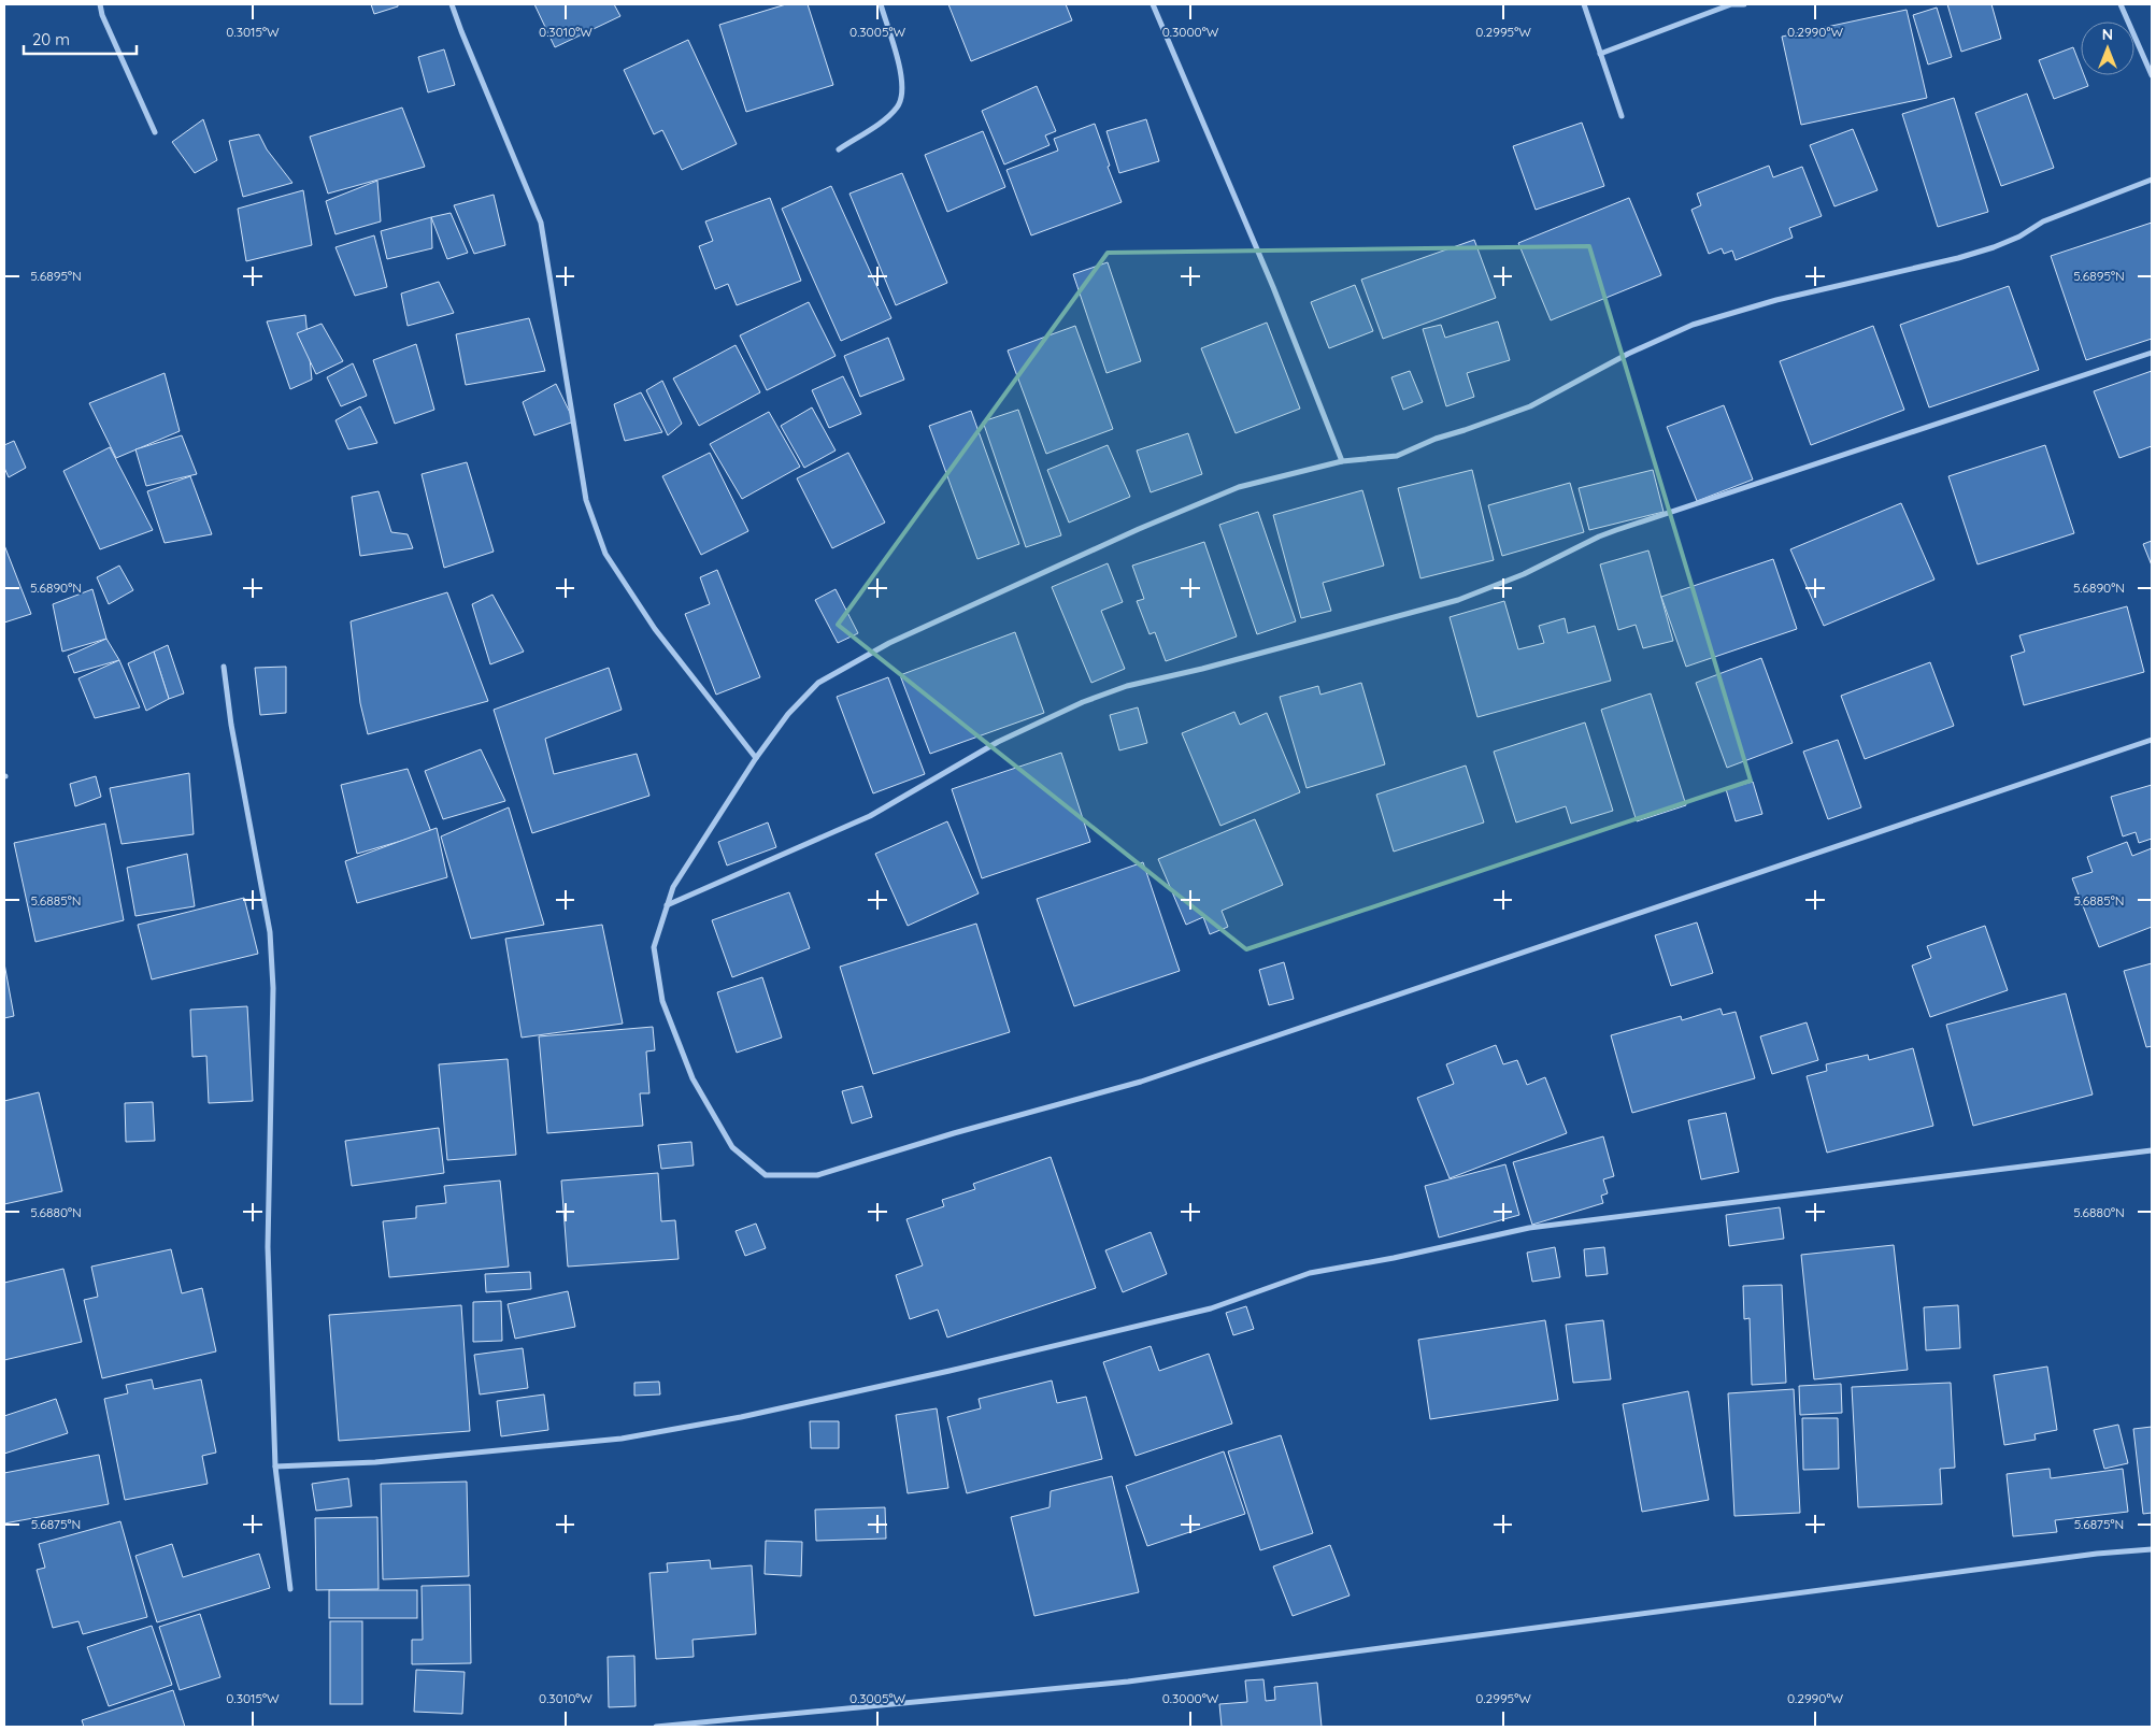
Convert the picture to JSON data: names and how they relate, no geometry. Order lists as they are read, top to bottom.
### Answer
{
  "scale_bar": "20 m",
  "north": "top",
  "coordinates": [
    "0.3015°W",
    "0.3010°W",
    "0.3005°W",
    "0.3000°W",
    "0.2995°W",
    "0.2990°W",
    "5.6895°N",
    "5.6890°N",
    "5.6885°N",
    "5.6880°N",
    "5.6875°N"
  ]
}
